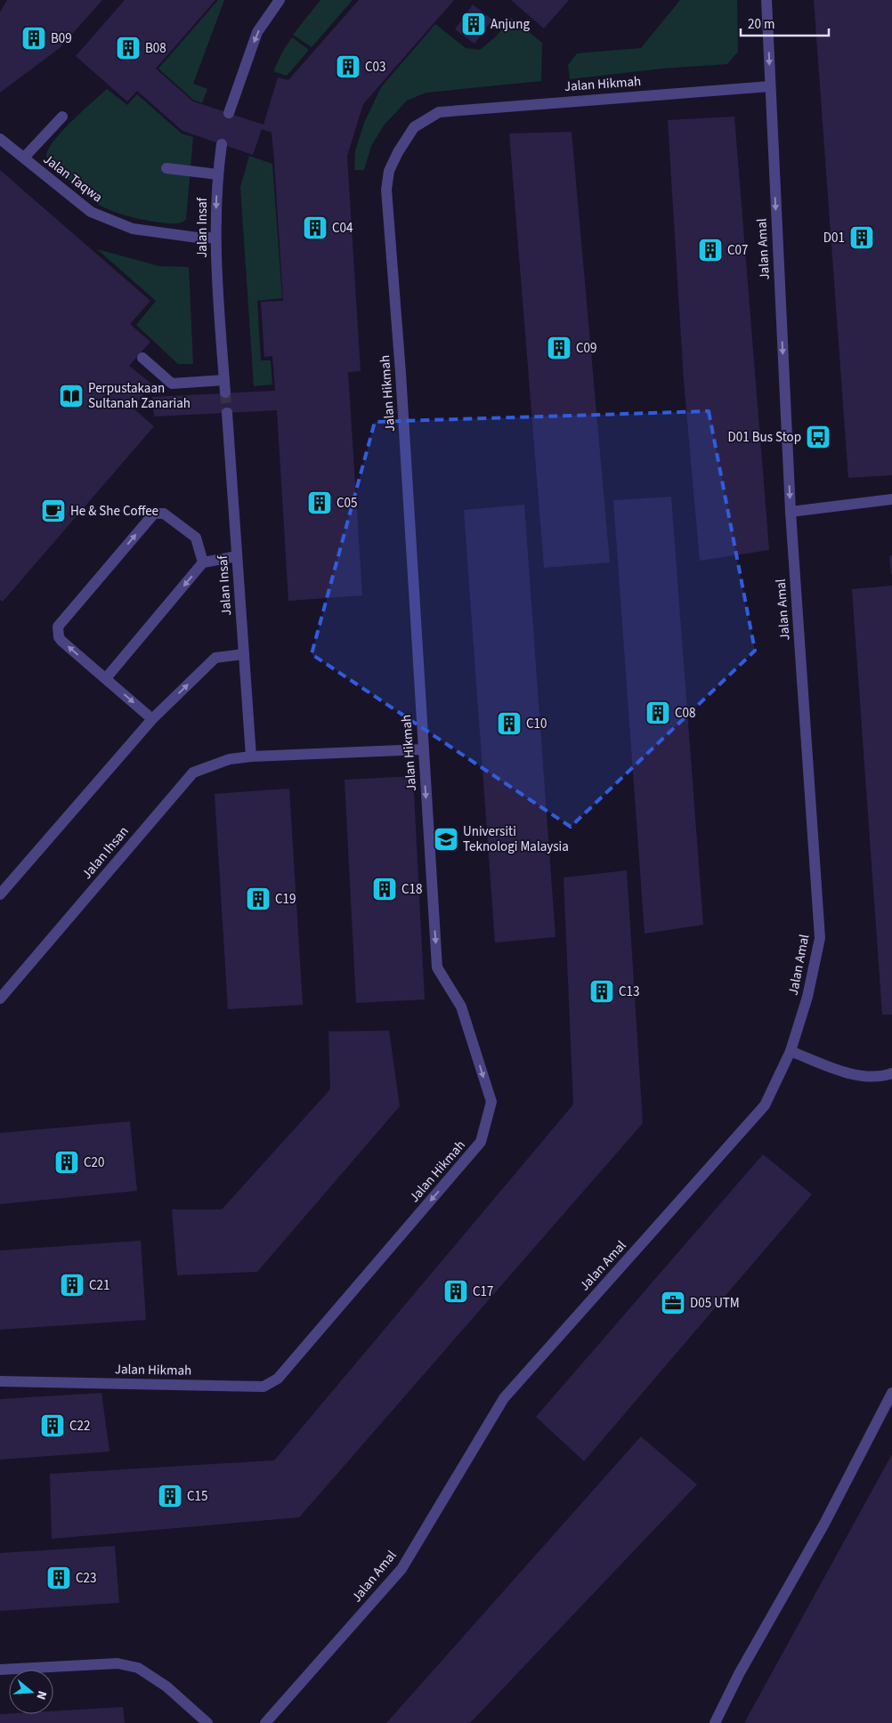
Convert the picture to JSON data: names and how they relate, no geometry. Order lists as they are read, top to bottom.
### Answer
{
  "streets": {
    "street": [
      "Jalan Hikmah",
      "Jalan Taqwa",
      "Jalan Insaf",
      "Jalan Amal",
      "Jalan Ihsan"
    ]
  },
  "crossings": [
    ["Jalan Hikmah", "Jalan Amal"],
    ["Jalan Hikmah", "Jalan Ihsan"],
    ["Jalan Taqwa", "Jalan Insaf"],
    ["Jalan Insaf", "Jalan Ihsan"]
  ],
  "places": {
    "building": [
      "Anjung",
      "B09",
      "B08",
      "C03",
      "C04",
      "D01",
      "C07",
      "C09",
      "C05",
      "C08",
      "C10",
      "C18",
      "C19",
      "C13",
      "C20",
      "C21",
      "C17",
      "C22",
      "C15",
      "C23"
    ],
    "library": ["Perpustakaan Sultanah Zanariah"],
    "bus stop": ["D01 Bus Stop"],
    "cafe": ["He & She Coffee"],
    "school or university": ["Universiti Teknologi Malaysia"],
    "office": ["D05 UTM"]
  },
  "scale_bar": "20 m",
  "north": "right"
}
